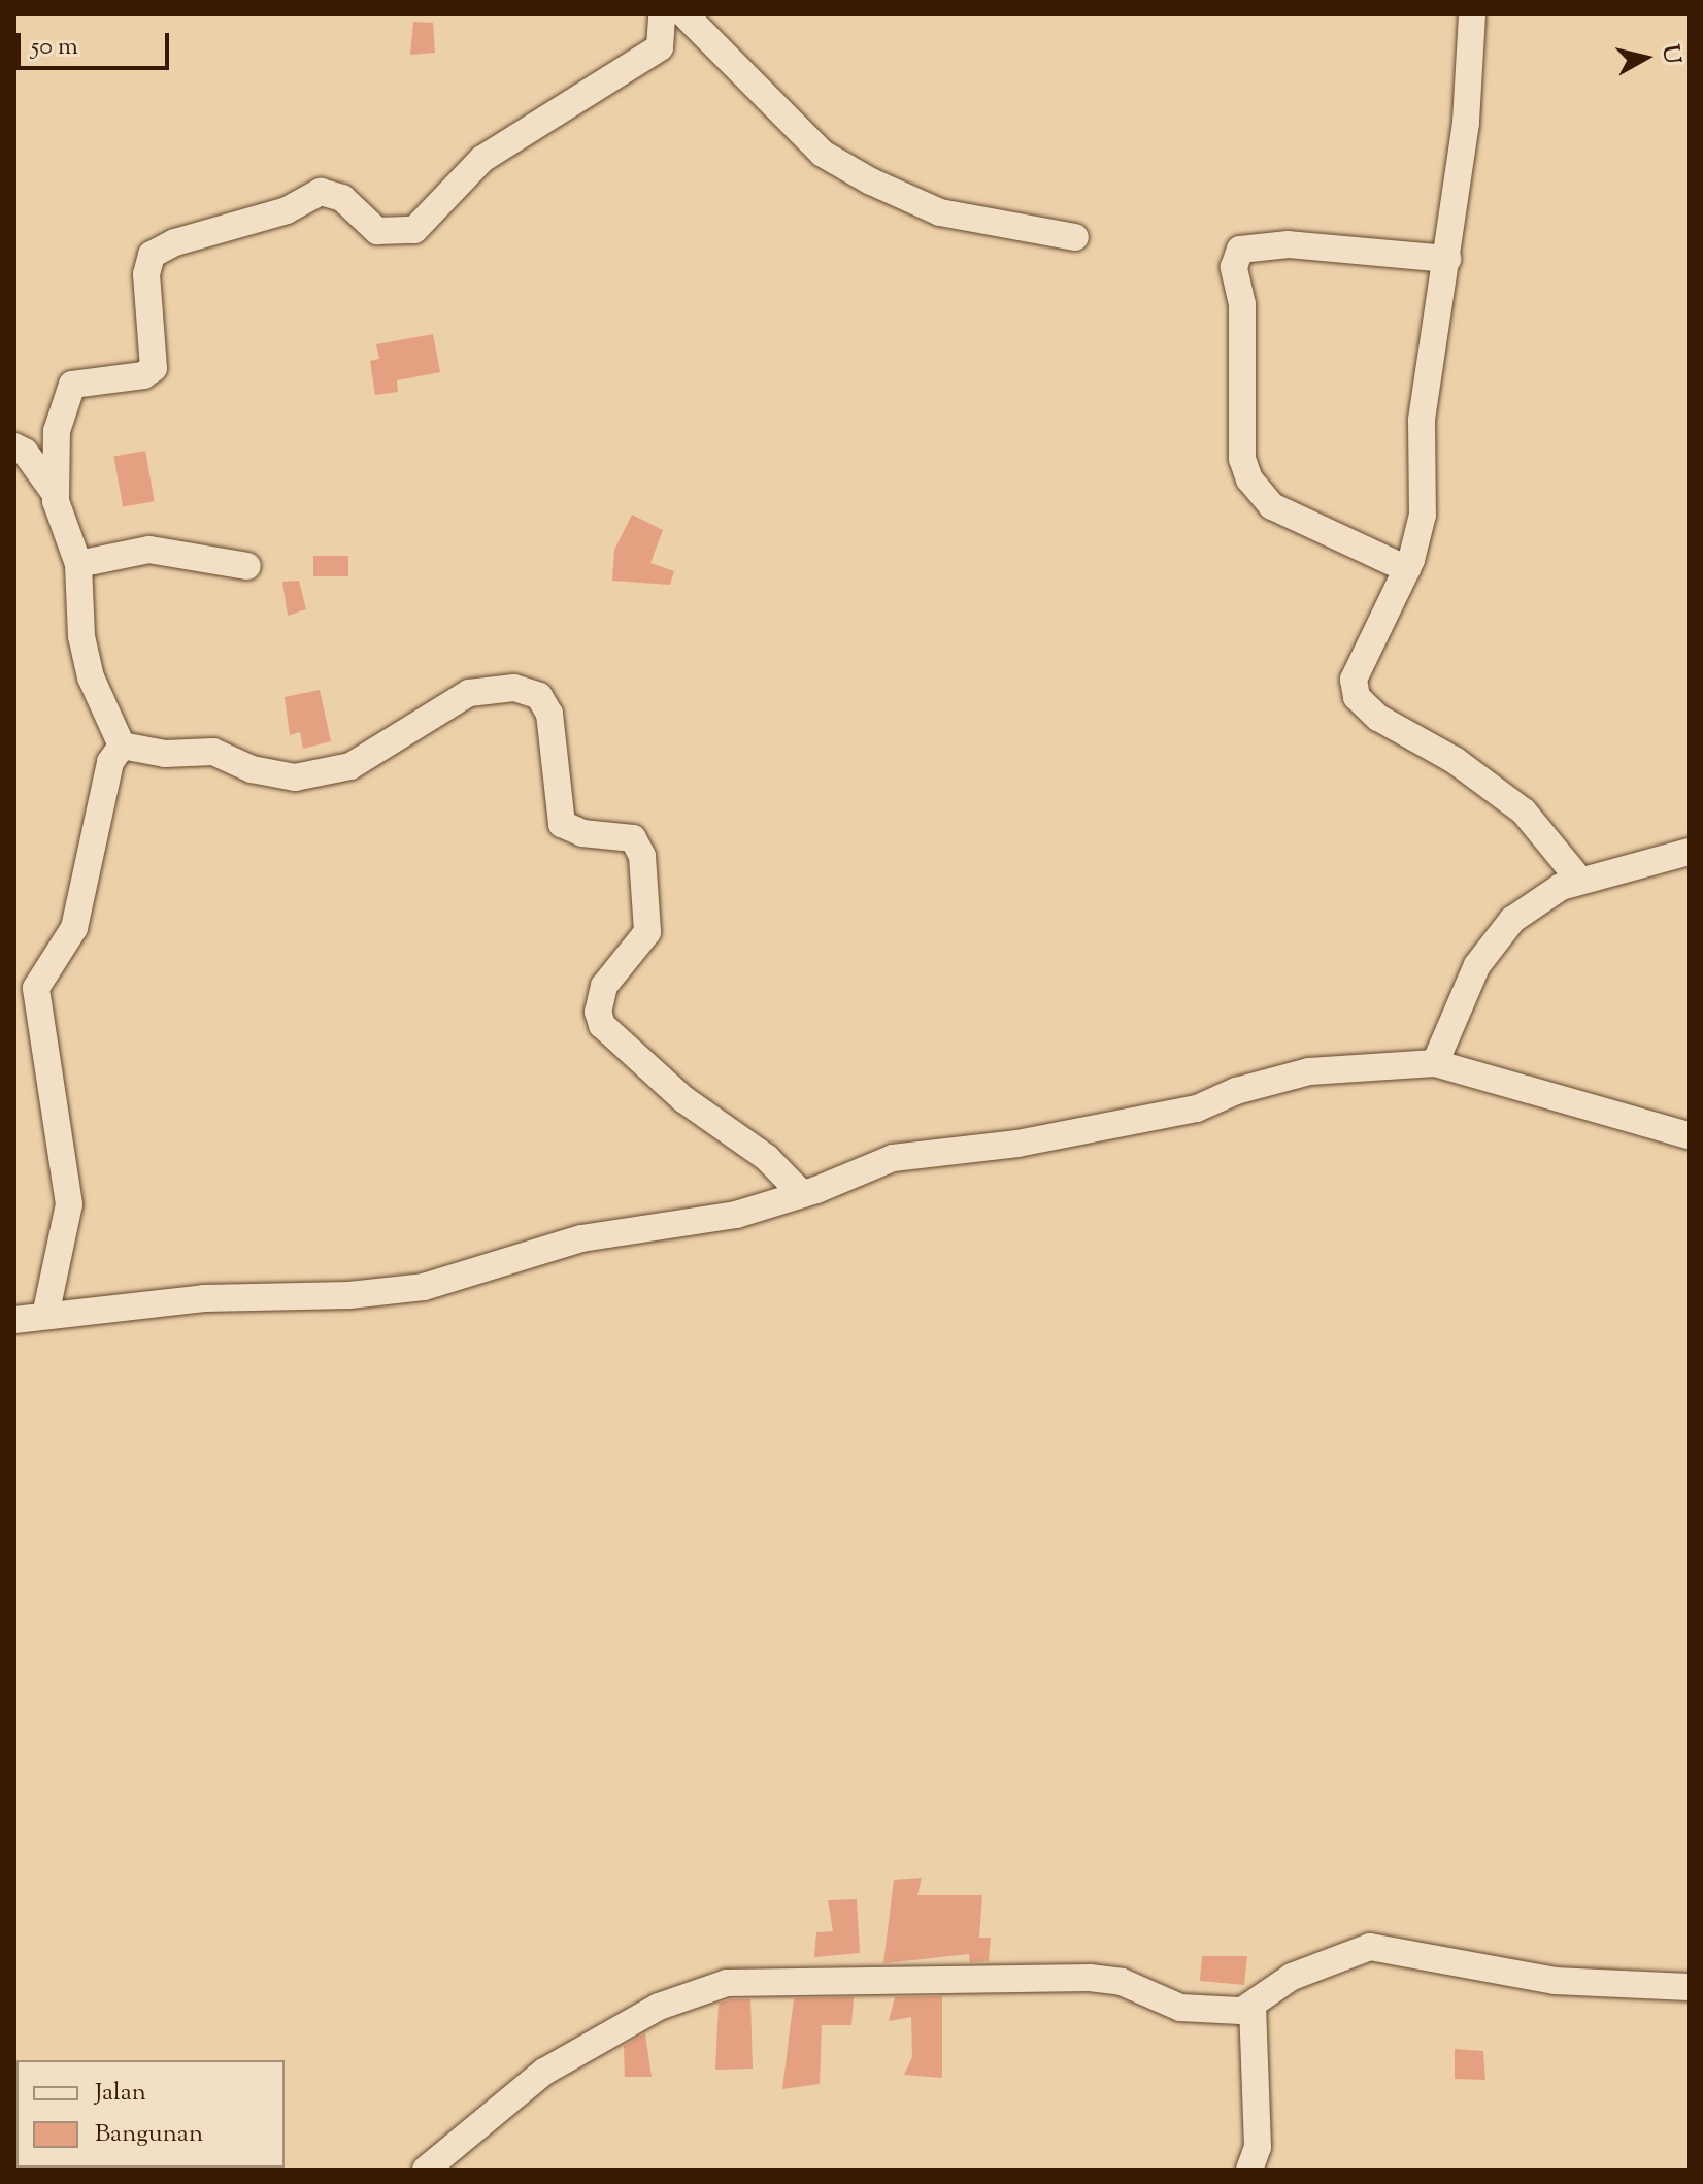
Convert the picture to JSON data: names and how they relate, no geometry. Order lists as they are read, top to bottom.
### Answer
{
  "legend": ["Jalan", "Bangunan"],
  "scale_bar": "50 m",
  "north": "right"
}
